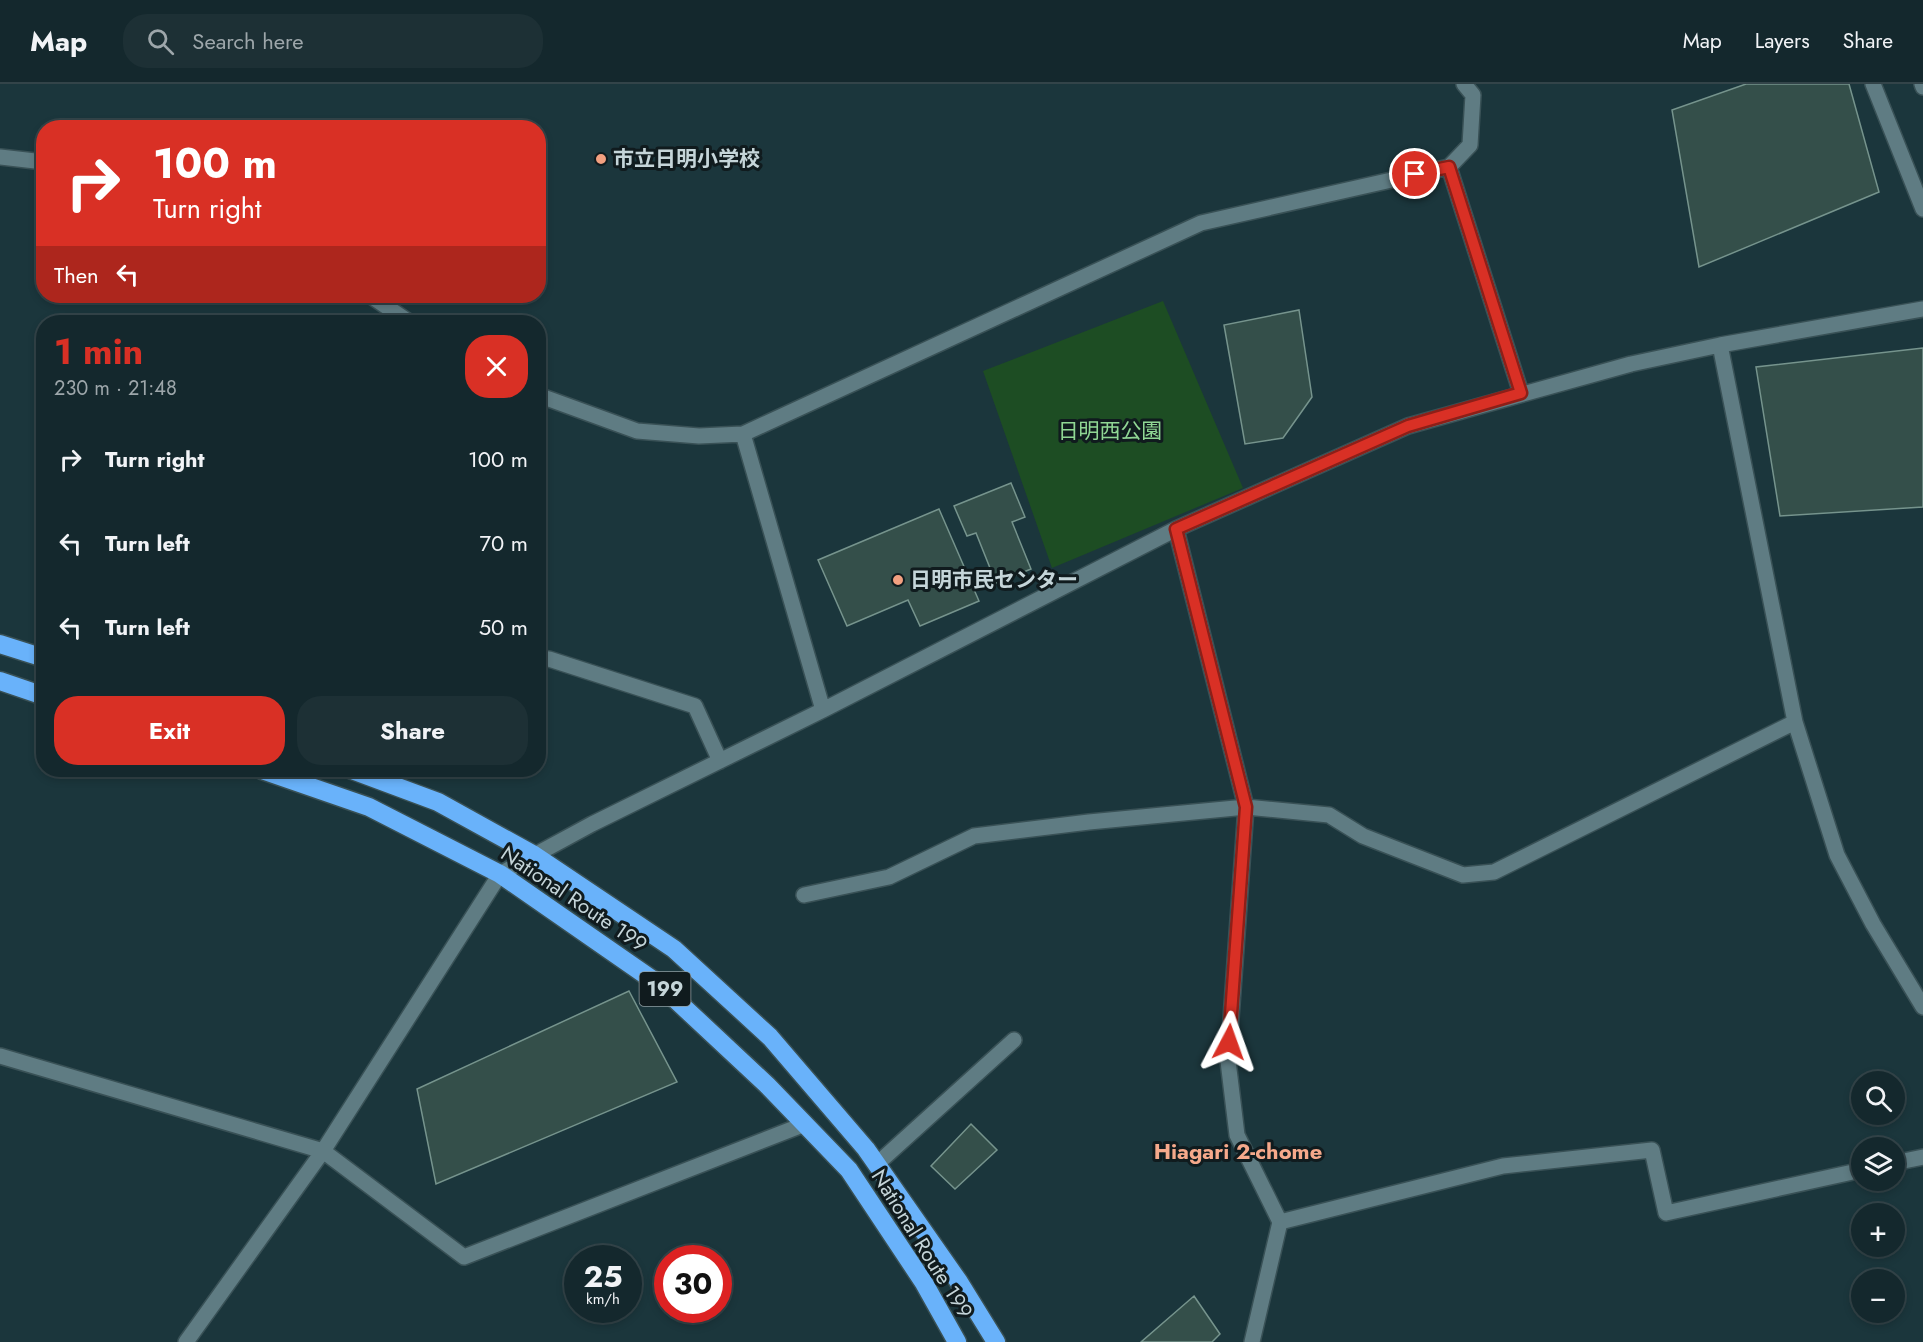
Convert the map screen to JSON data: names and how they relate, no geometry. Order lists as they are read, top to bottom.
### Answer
{
  "streets": {
    "highway": ["National Route 199", "199"]
  },
  "districts": ["Hiagari 2-chome"],
  "parks": ["日明西公園"],
  "places": ["市立日明小学校", "日明市民センター"],
  "page": {
    "header": "Map",
    "search": "Search here",
    "nav": ["Map", "Layers", "Share"],
    "turn": ["100 m", "Turn right"],
    "then": "Then",
    "heading": ["1 min", "230 m · 21:48"],
    "list": [
      {
        "name": "Turn right",
        "value": "100 m"
      },
      {
        "name": "Turn left",
        "value": "70 m"
      },
      {
        "name": "Turn left",
        "value": "50 m"
      }
    ],
    "buttons": ["Exit", "Share"],
    "map_buttons": ["+", "−"],
    "speed": "25 km/h",
    "limit": "30"
  }
}
